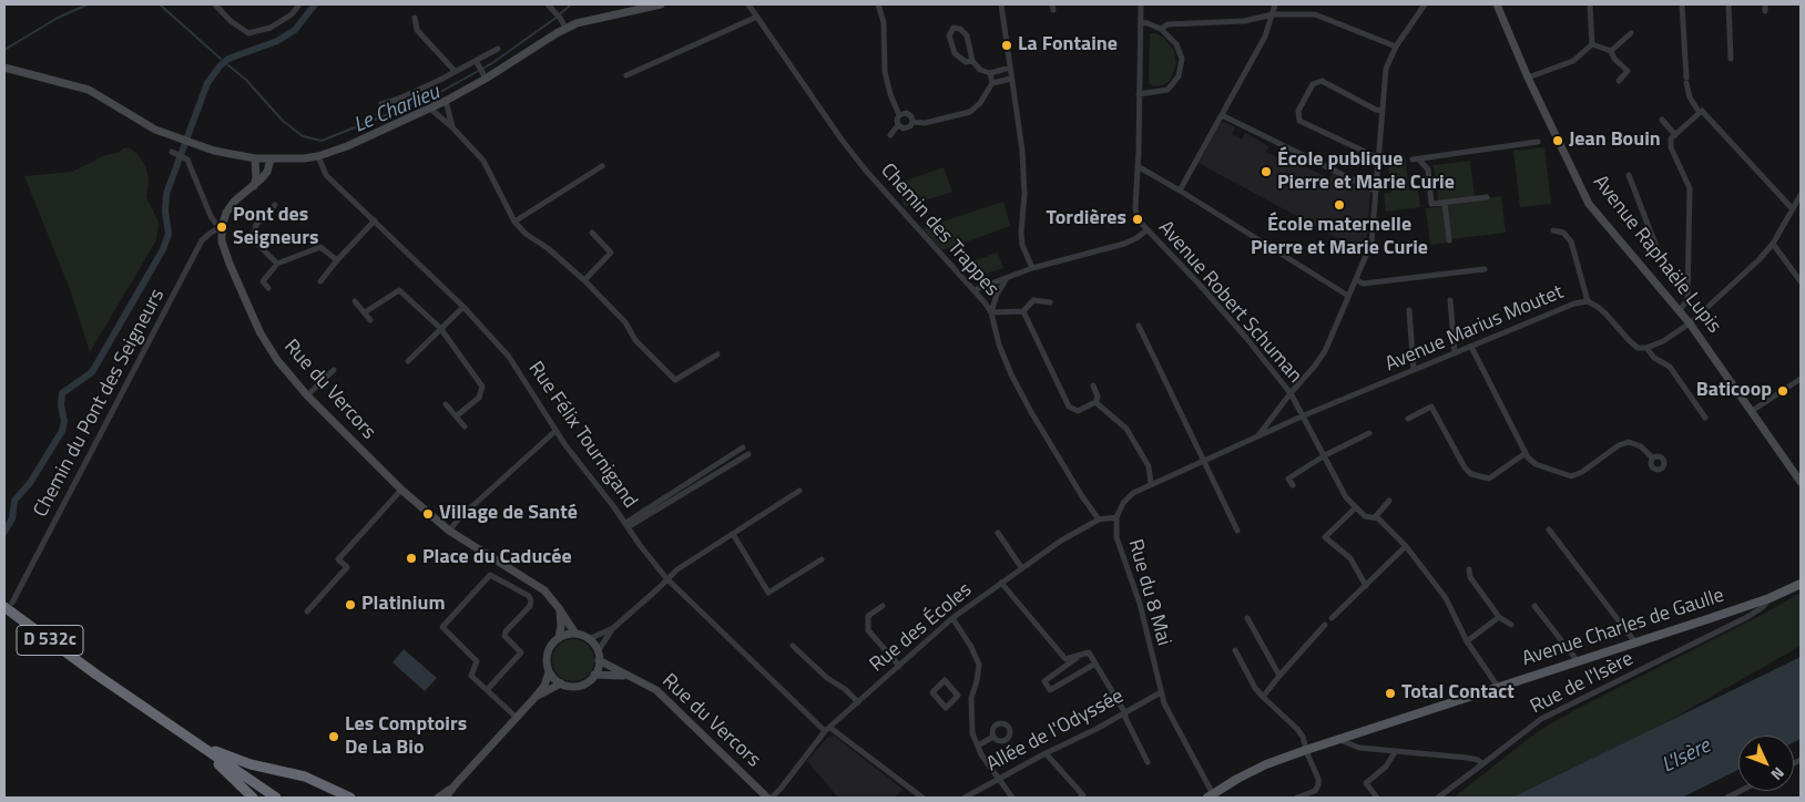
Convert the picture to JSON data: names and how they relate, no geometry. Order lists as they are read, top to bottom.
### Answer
{
  "streets": {
    "highway": ["D 532c"],
    "main road": ["Avenue Charles de Gaulle"],
    "street": [
      "Chemin des Trappes",
      "Avenue Raphaële Lupis",
      "Avenue Robert Schuman",
      "Avenue Marius Moutet",
      "Rue du Vercors",
      "Chemin du Pont des Seigneurs",
      "Rue Félix Tournigand",
      "Rue du 8 Mai",
      "Rue des Écoles",
      "Rue de l'Isère",
      "Allée de l'Odyssée"
    ]
  },
  "crossings": [
    ["Chemin des Trappes", "Rue des Écoles"],
    ["Avenue Robert Schuman", "Avenue Marius Moutet"],
    ["Avenue Marius Moutet", "Rue du 8 Mai"],
    ["Rue du Vercors", "Chemin du Pont des Seigneurs"],
    ["Rue du Vercors", "Rue des Écoles"],
    ["Chemin du Pont des Seigneurs", "D 532c"],
    ["Rue Félix Tournigand", "Rue des Écoles"],
    ["Rue du 8 Mai", "Rue des Écoles"],
    ["Rue du 8 Mai", "Avenue Charles de Gaulle"],
    ["Rue du 8 Mai", "Allée de l'Odyssée"],
    ["Avenue Charles de Gaulle", "Rue de l'Isère"]
  ],
  "water": ["Le Charlieu", "L'Isère"],
  "places": [
    "La Fontaine",
    "Jean Bouin",
    "École publique Pierre et Marie Curie",
    "École maternelle Pierre et Marie Curie",
    "Tordières",
    "Pont des Seigneurs",
    "Baticoop",
    "Village de Santé",
    "Place du Caducée",
    "Platinium",
    "Total Contact",
    "Les Comptoirs De La Bio"
  ],
  "north": "bottom right"
}
